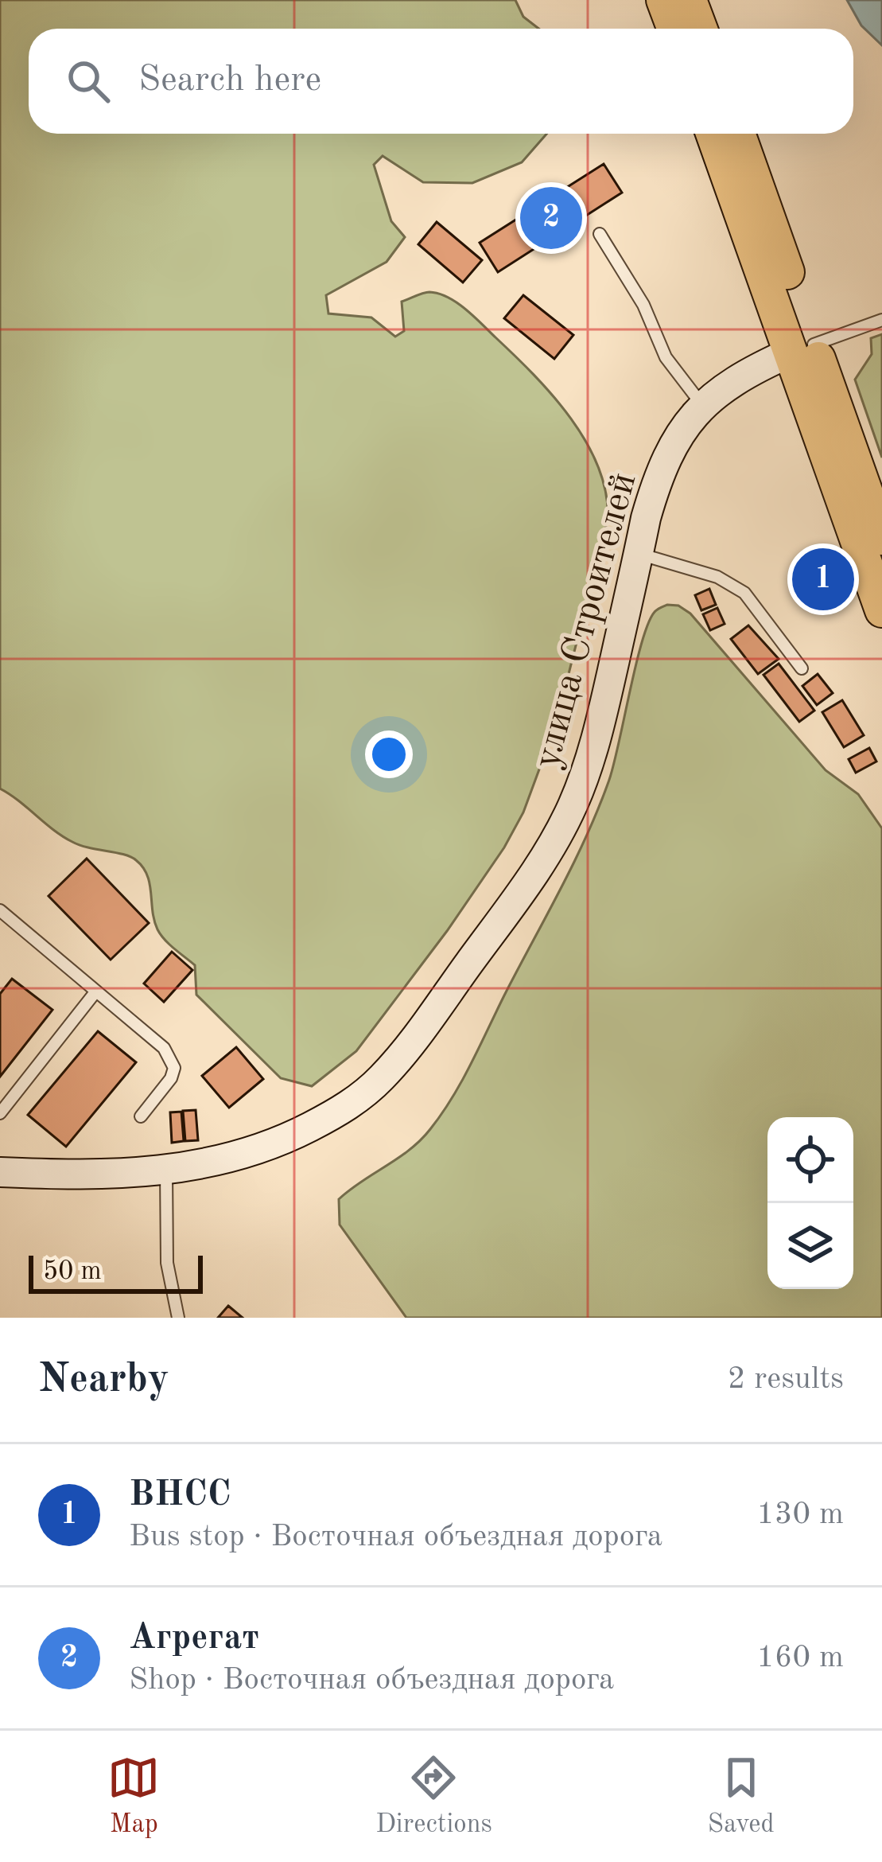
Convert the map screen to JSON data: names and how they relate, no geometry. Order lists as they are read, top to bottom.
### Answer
{
  "streets": {
    "main road": ["улица Строителей"]
  },
  "scale_bar": "50 m",
  "page": {
    "search": "Search here",
    "pins": ["2", "1"],
    "scale": "50 m",
    "heading": ["Nearby", "2 results"],
    "list": [
      {
        "mark": "1",
        "name": "ВНСС",
        "note": "Bus stop · Восточная объездная дорога",
        "value": "130 m"
      },
      {
        "mark": "2",
        "name": "Агрегат",
        "note": "Shop · Восточная объездная дорога",
        "value": "160 m"
      }
    ],
    "nav": ["Map", "Directions", "Saved"]
  }
}
